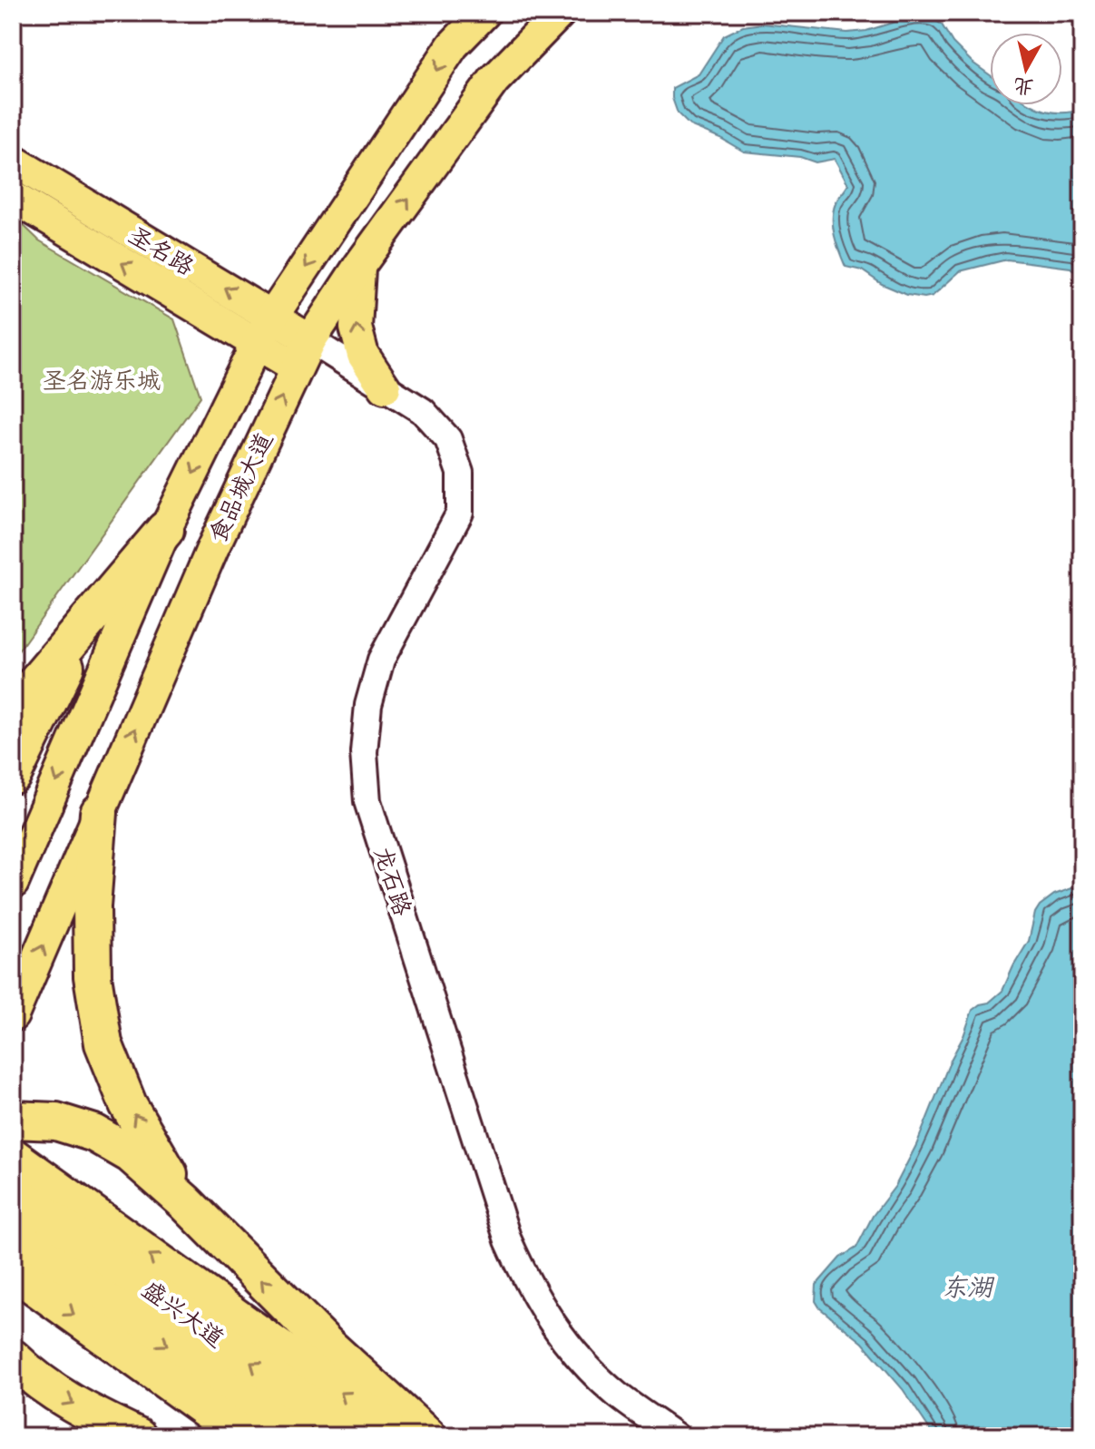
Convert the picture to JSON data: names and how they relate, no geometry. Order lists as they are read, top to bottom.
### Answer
{
  "streets": {
    "highway": ["盛兴大道"],
    "main road": ["圣名路", "食品城大道"],
    "street": ["龙石路"]
  },
  "crossings": [
    ["圣名路", "食品城大道"],
    ["圣名路", "龙石路"],
    ["食品城大道", "龙石路"]
  ],
  "one_way": ["圣名路"],
  "water": ["东湖"],
  "parks": ["圣名游乐城"],
  "north": "bottom"
}
